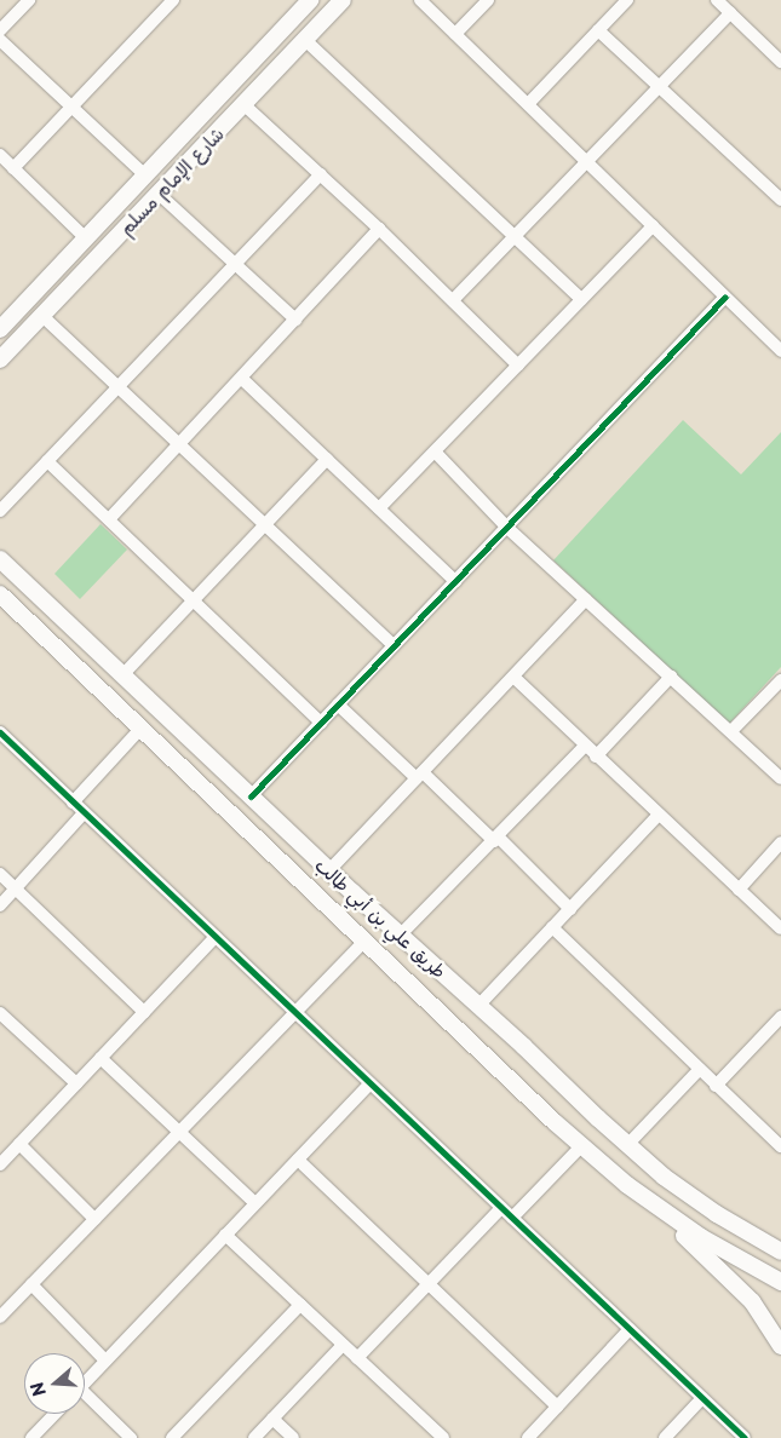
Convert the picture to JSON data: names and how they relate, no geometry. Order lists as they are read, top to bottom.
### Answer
{
  "streets": {
    "main road": ["شارع الإمام مسلم", "طريق علي بن أبي طالب"]
  },
  "north": "left"
}
